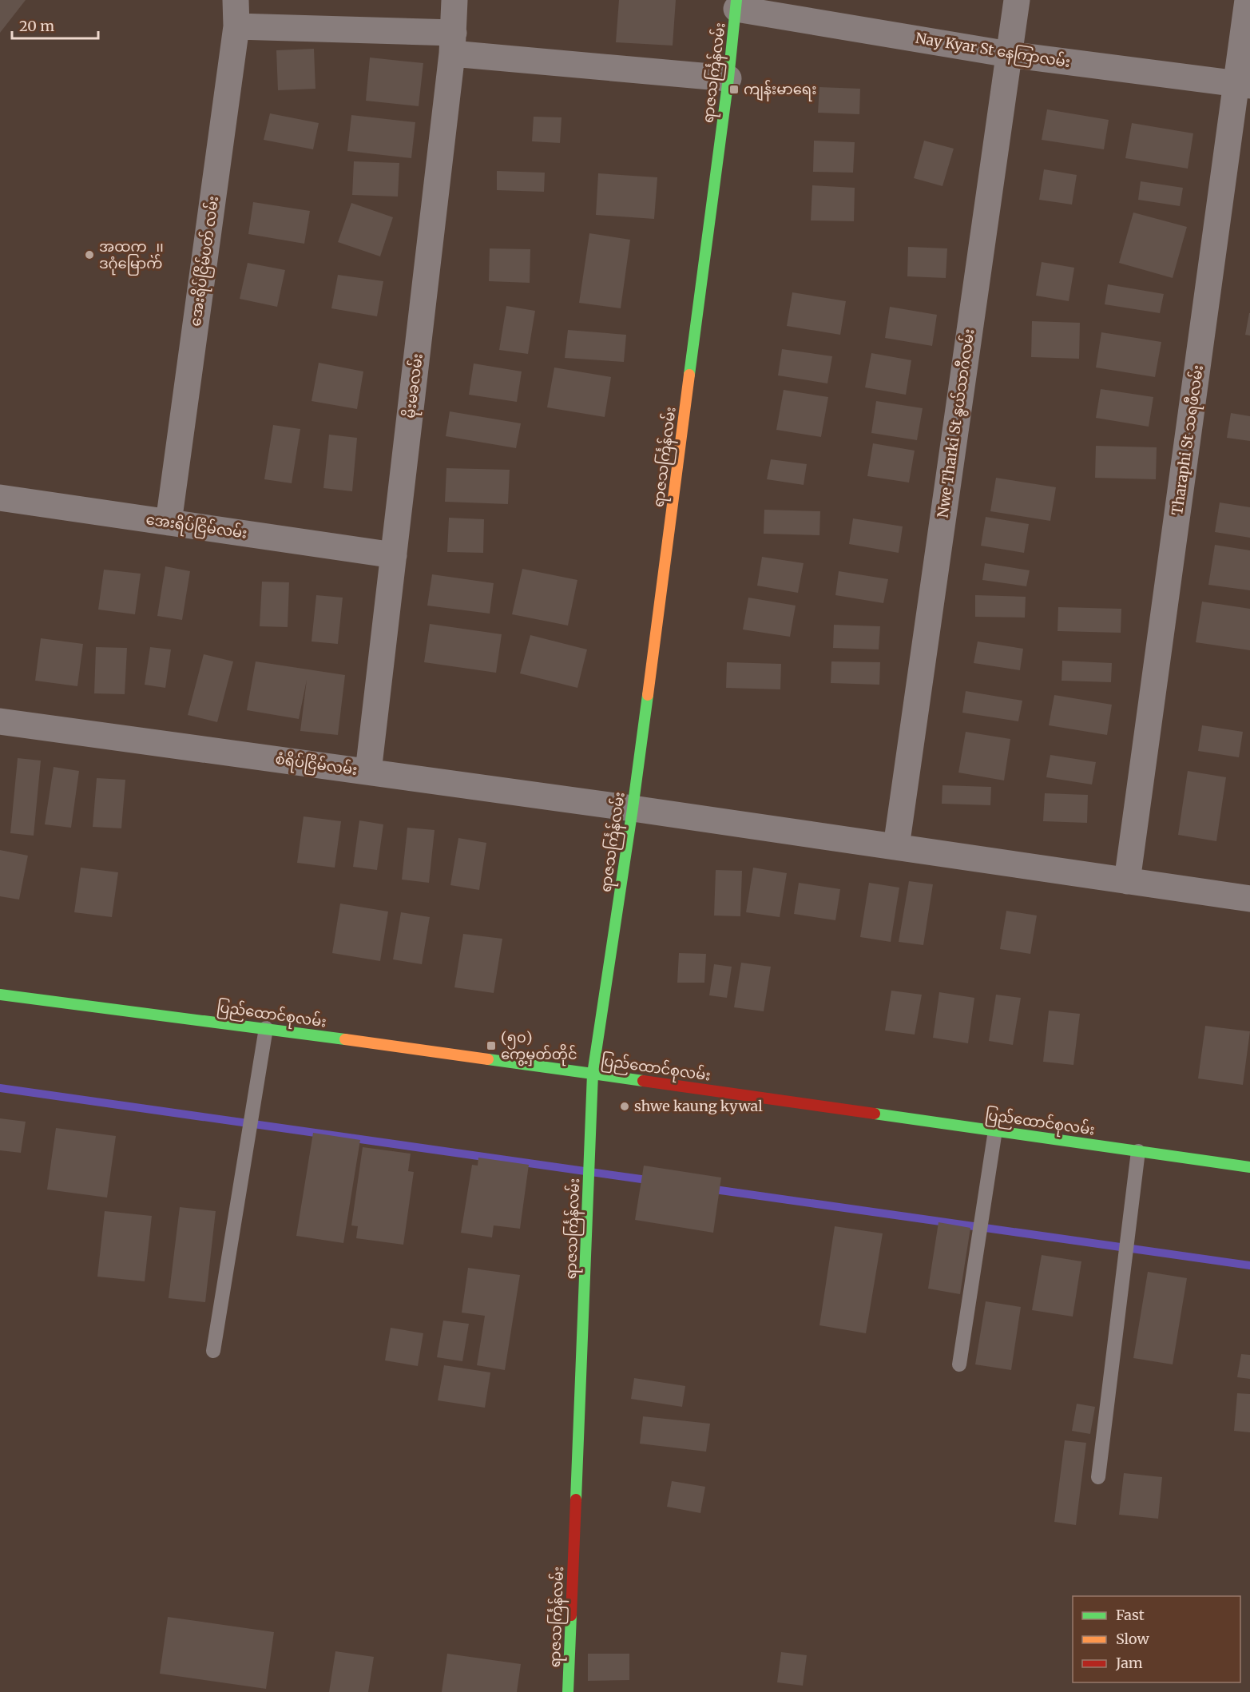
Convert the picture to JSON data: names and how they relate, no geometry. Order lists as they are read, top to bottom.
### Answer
{
  "streets": {
    "main road": ["ရာဇသင်္ကြန်လမ်း", "ပြည်ထောင်စုလမ်း"],
    "street": [
      "Nay Kyar St နေကြာလမ်း",
      "အေးရိပ်ငြိမ်ပတ် လမ်း",
      "မိုးမခလမ်း",
      "Nwe Tharki St နွယ်သာဂီလမ်း",
      "Tharaphi St သရဖီလမ်း",
      "အေးရိပ်ငြိမ်လမ်း",
      "စံရိပ်ငြိမ်လမ်း"
    ]
  },
  "crossings": [
    ["Nay Kyar St နေကြာလမ်း", "ရာဇသင်္ကြန်လမ်း"],
    ["Nay Kyar St နေကြာလမ်း", "Nwe Tharki St နွယ်သာဂီလမ်း"],
    ["Nay Kyar St နေကြာလမ်း", "Tharaphi St သရဖီလမ်း"],
    ["ရာဇသင်္ကြန်လမ်း", "စံရိပ်ငြိမ်လမ်း"],
    ["ရာဇသင်္ကြန်လမ်း", "ပြည်ထောင်စုလမ်း"],
    ["အေးရိပ်ငြိမ်ပတ် လမ်း", "အေးရိပ်ငြိမ်လမ်း"],
    ["မိုးမခလမ်း", "အေးရိပ်ငြိမ်လမ်း"],
    ["မိုးမခလမ်း", "စံရိပ်ငြိမ်လမ်း"],
    ["Nwe Tharki St နွယ်သာဂီလမ်း", "စံရိပ်ငြိမ်လမ်း"],
    ["Tharaphi St သရဖီလမ်း", "စံရိပ်ငြိမ်လမ်း"]
  ],
  "places": {
    "transit": ["ကျန်းမာရေး", "(၅၀) ကွေ့မှတ်တိုင်"],
    "other": ["အထက ၂၊ ဒဂုံမြောက်", "shwe kaung kywal"]
  },
  "legend": ["Fast", "Slow", "Jam"],
  "scale_bar": "20 m"
}
